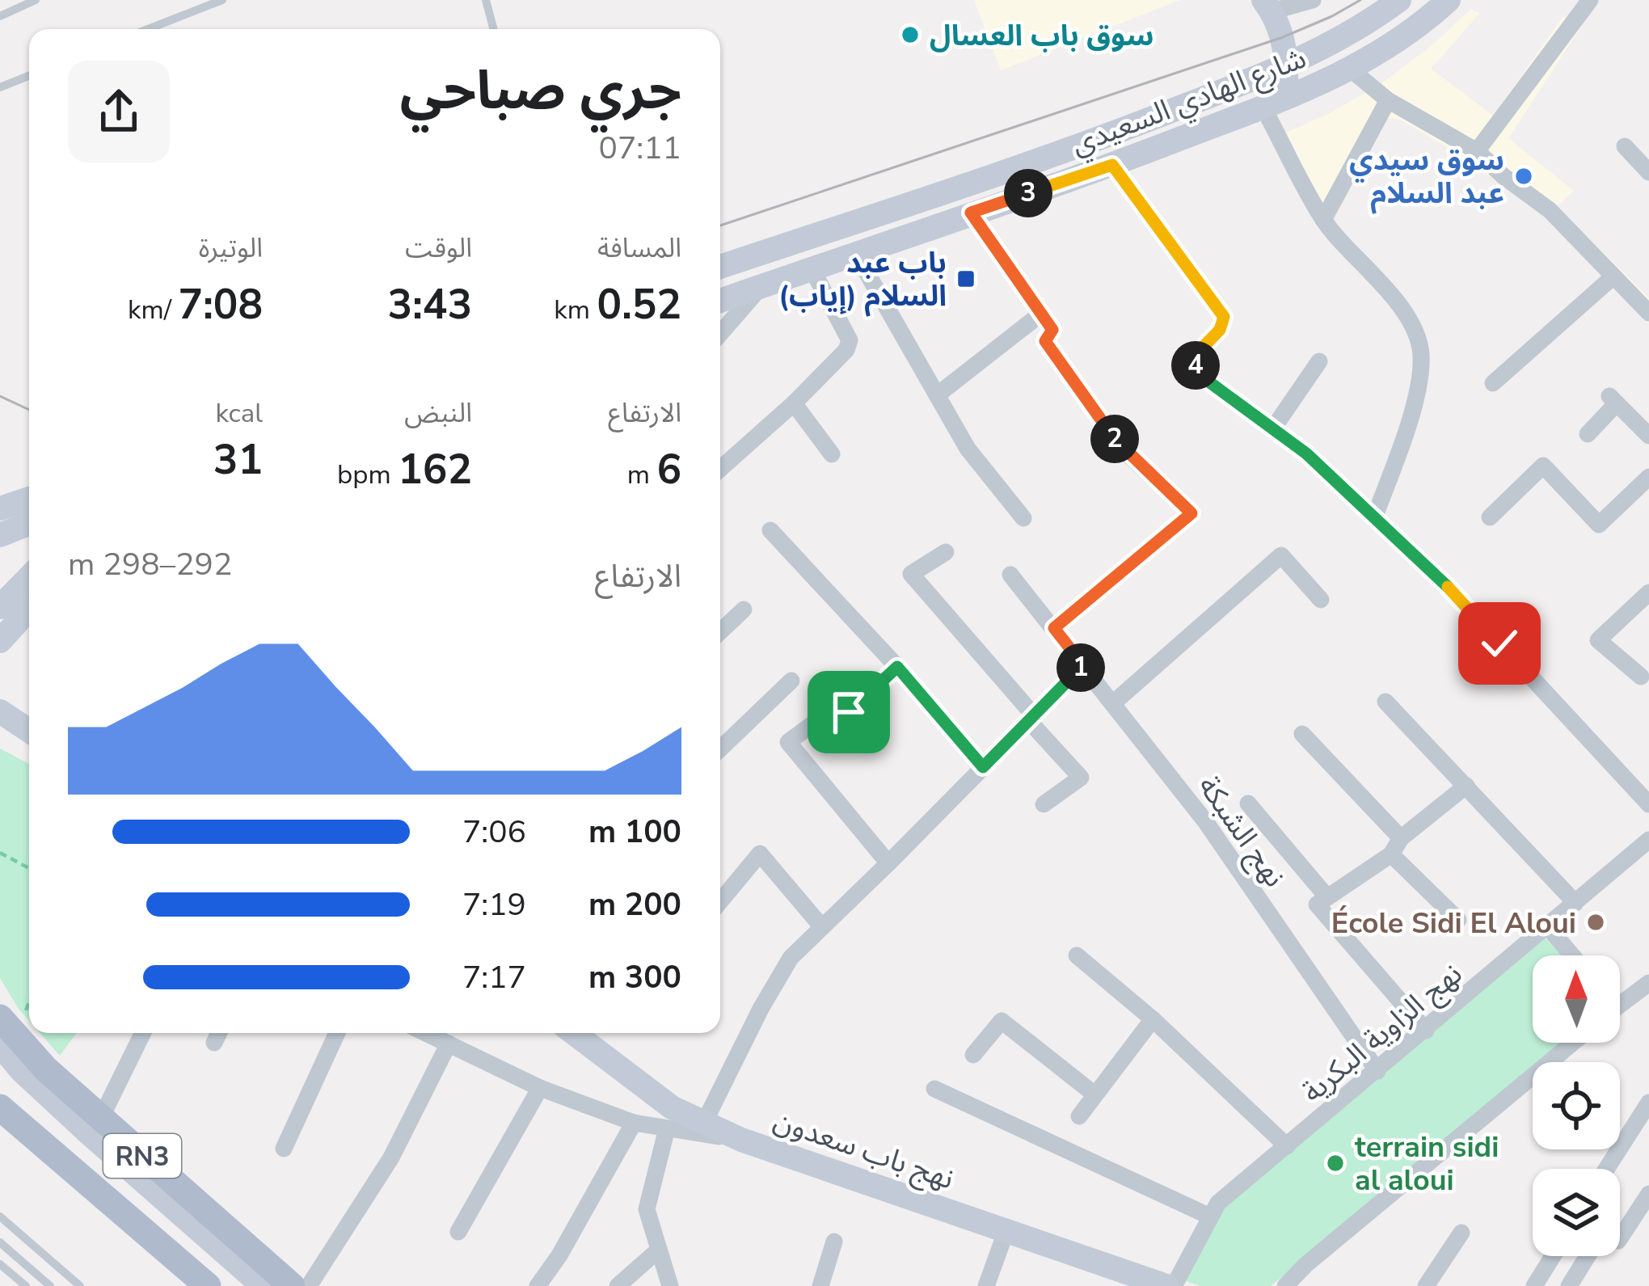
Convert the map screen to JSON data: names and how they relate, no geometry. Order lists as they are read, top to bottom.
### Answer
{
  "streets": {
    "main road": ["شارع الهادي السعيدي", "نهج باب سعدون", "RN3"],
    "street": ["نهج الشبكة", "نهج الزاوية البكرية"]
  },
  "crossings": [
    ["نهج الشبكة", "نهج الزاوية البكرية"],
    ["نهج الزاوية البكرية", "نهج باب سعدون"]
  ],
  "places": {
    "other": [
      "سوق باب العسال",
      "سوق سيدي عبد السلام",
      "École Sidi El Aloui",
      "terrain sidi al aloui"
    ],
    "transit": ["باب عبد السلام (إياب)"]
  },
  "north": "top",
  "page": {
    "heading": ["جري صباحي", "07:11"],
    "pins": [
      "3",
      "4",
      "2",
      "1"
    ],
    "stats": [
      ["المسافة", "0.52 km"],
      ["الوقت", "3:43"],
      ["الوتيرة", "7:08 /km"],
      ["الارتفاع", "6 m"],
      ["النبض", "162 bpm"],
      ["kcal", "31"]
    ],
    "chart": ["الارتفاع", "292–298 m"],
    "list": [
      {
        "name": "100 m",
        "note": "7:06"
      },
      {
        "name": "200 m",
        "note": "7:19"
      },
      {
        "name": "300 m",
        "note": "7:17"
      }
    ]
  }
}
